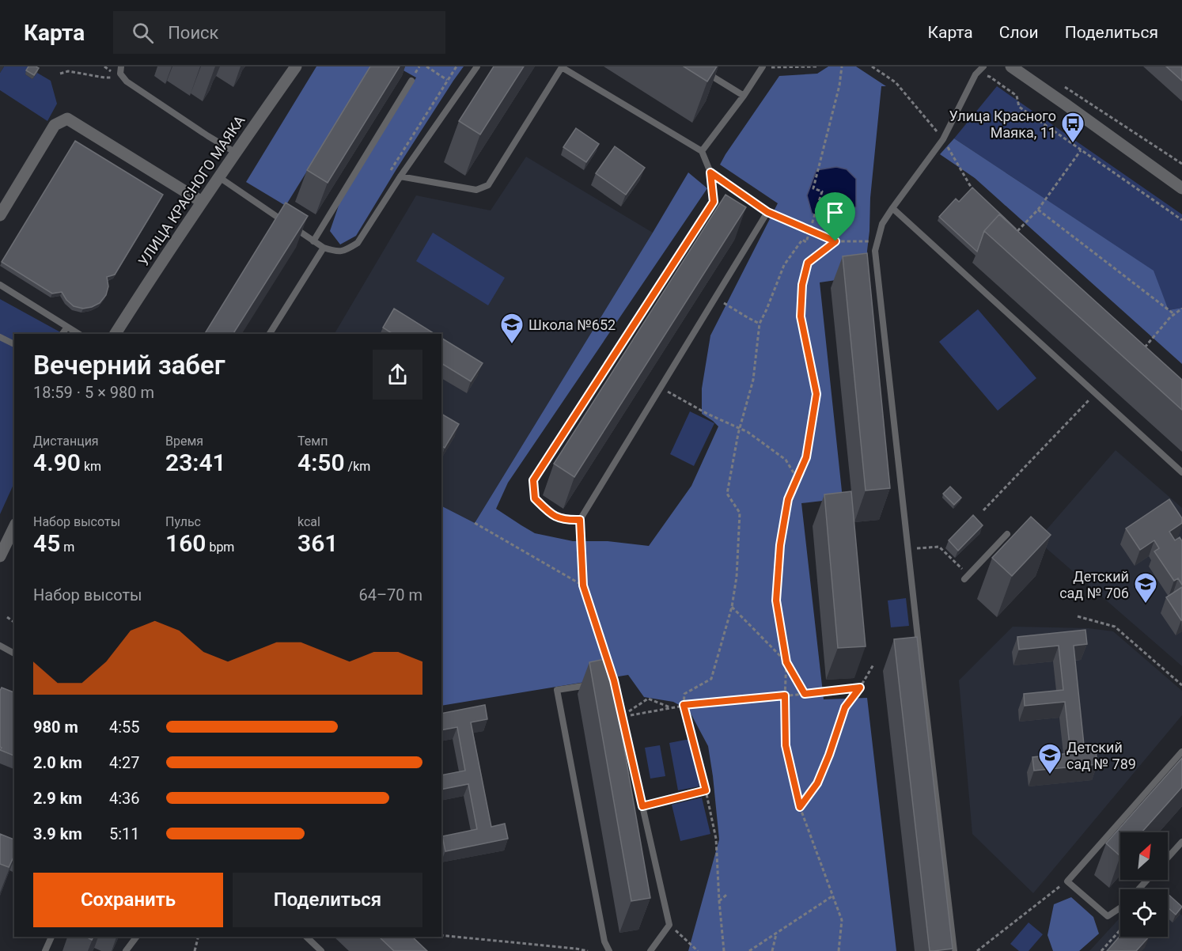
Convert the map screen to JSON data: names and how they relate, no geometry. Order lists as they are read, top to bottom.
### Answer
{
  "streets": {
    "street": ["УЛИЦА КРАСНОГО МАЯКА"]
  },
  "places": {
    "bus stop": ["Улица Красного Маяка, 11"],
    "school or university": ["Школа №652", "Детский сад № 706", "Детский сад № 789"]
  },
  "north": "top right",
  "page": {
    "header": "Карта",
    "search": "Поиск",
    "nav": ["Карта", "Слои", "Поделиться"],
    "heading": ["Вечерний забег", "18:59 · 5 × 980 m"],
    "stats": [
      ["Дистанция", "4.90 km"],
      ["Время", "23:41"],
      ["Темп", "4:50 /km"],
      ["Набор высоты", "45 m"],
      ["Пульс", "160 bpm"],
      ["kcal", "361"]
    ],
    "chart": ["Набор высоты", "64–70 m"],
    "list": [
      {
        "name": "980 m",
        "note": "4:55"
      },
      {
        "name": "2.0 km",
        "note": "4:27"
      },
      {
        "name": "2.9 km",
        "note": "4:36"
      },
      {
        "name": "3.9 km",
        "note": "5:11"
      }
    ],
    "buttons": ["Сохранить", "Поделиться"]
  }
}
